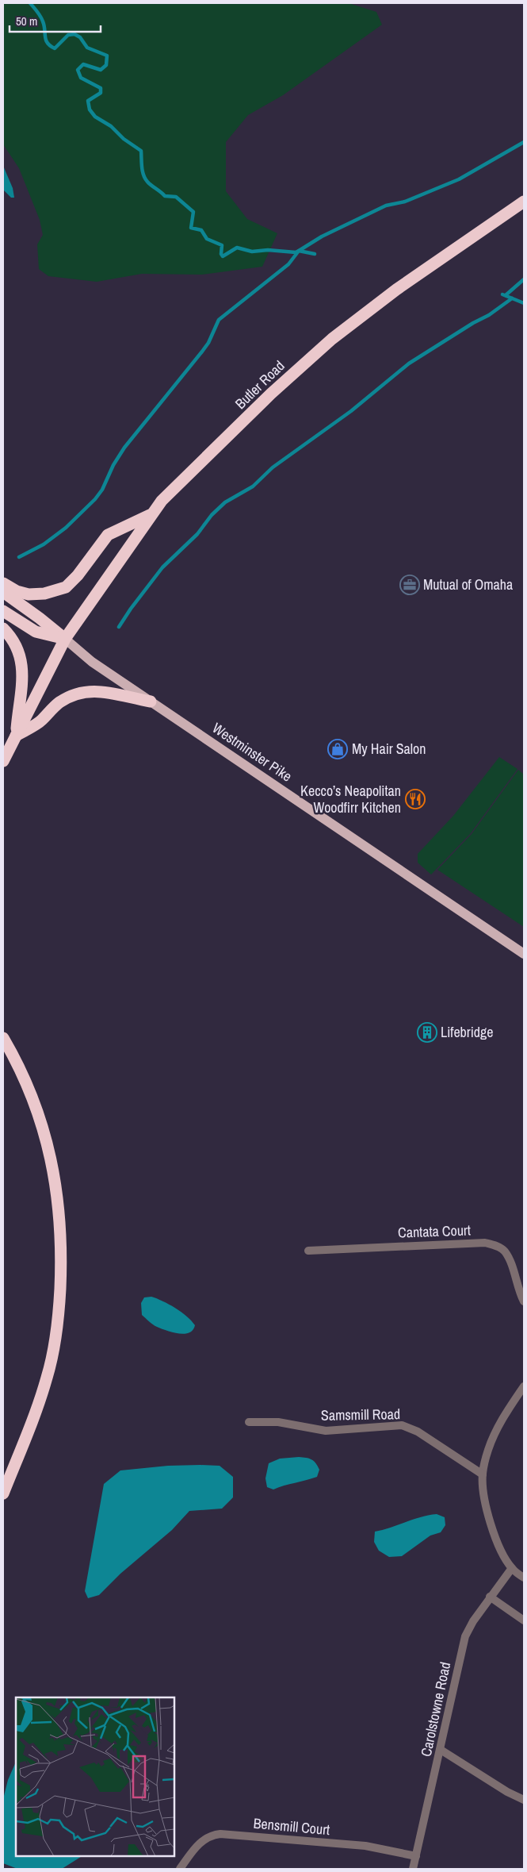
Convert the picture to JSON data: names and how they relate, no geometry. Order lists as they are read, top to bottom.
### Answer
{
  "streets": {
    "highway": ["Butler Road", "Westminster Pike"],
    "street": [
      "Cantata Court",
      "Samsmill Road",
      "Carolstowne Road",
      "Bensmill Court"
    ]
  },
  "crossings": [
    ["Butler Road", "Westminster Pike"],
    ["Carolstowne Road", "Bensmill Court"]
  ],
  "places": {
    "office": ["Mutual of Omaha"],
    "shop": ["My Hair Salon"],
    "restaurant": ["Kecco’s Neapolitan Woodfirr Kitchen"],
    "building": ["Lifebridge"]
  },
  "scale_bar": "50 m"
}
